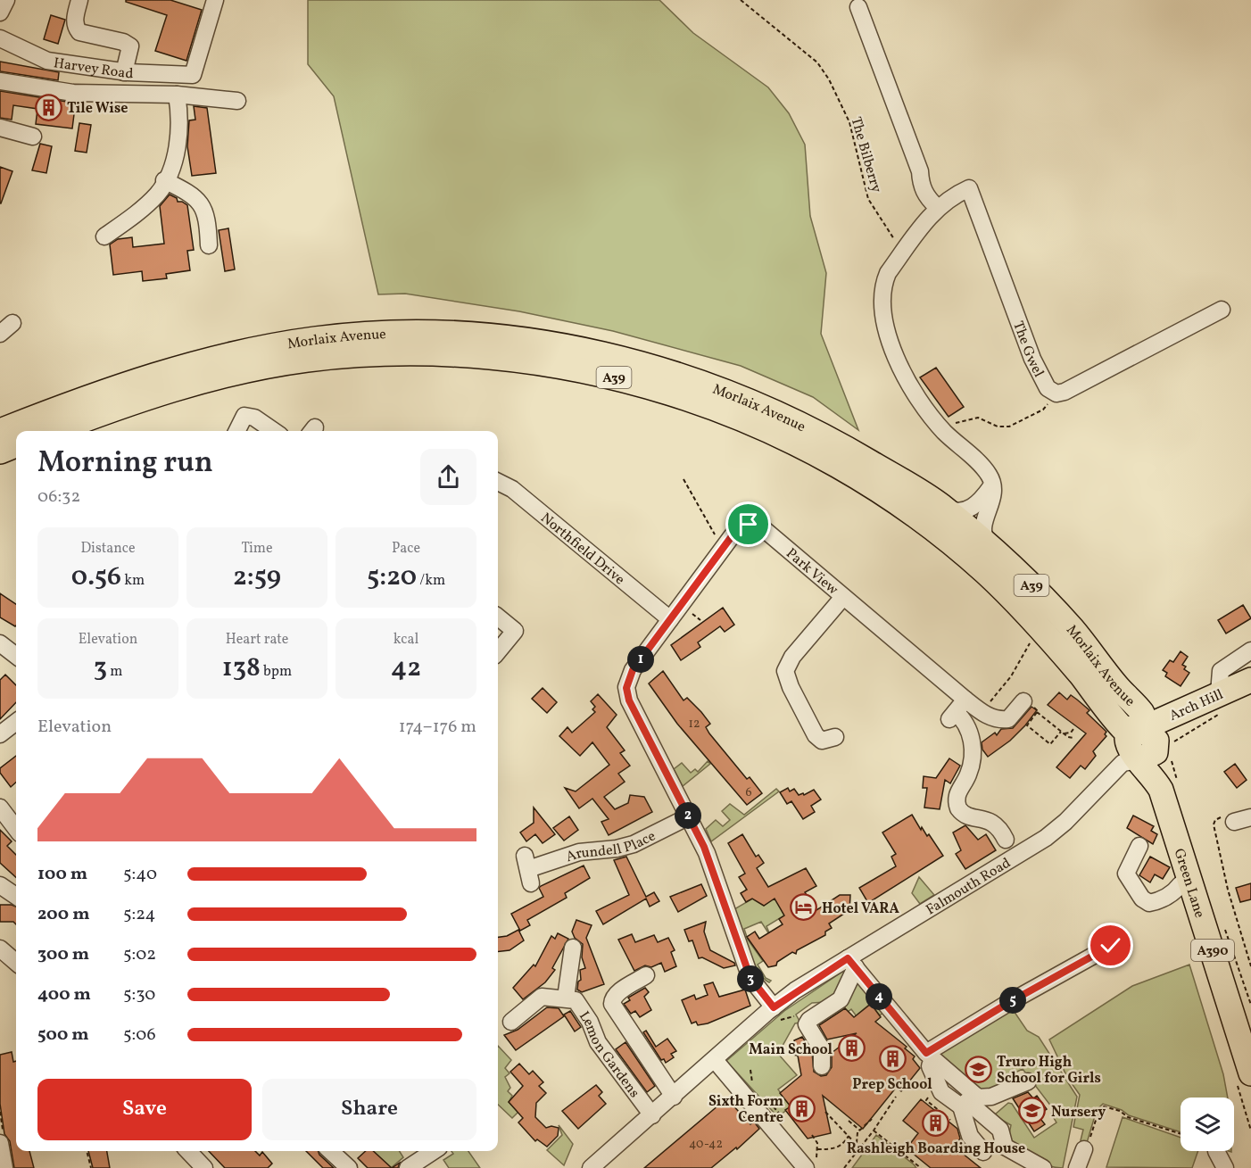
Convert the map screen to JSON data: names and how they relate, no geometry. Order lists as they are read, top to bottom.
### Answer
{
  "streets": {
    "highway": [
      "Morlaix Avenue",
      "A39",
      "Arch Hill",
      "Green Lane",
      "A390"
    ],
    "street": [
      "Harvey Road",
      "The Gwel",
      "Northfield Drive",
      "Park View",
      "Arundell Place",
      "Falmouth Road",
      "Lemon Gardens"
    ],
    "path": ["The Bilberry"]
  },
  "crossings": [
    ["The Bilberry", "The Gwel"],
    ["Morlaix Avenue", "Arch Hill"],
    ["Northfield Drive", "Park View"],
    ["Park View", "Arundell Place"],
    ["Park View", "Falmouth Road"],
    ["Green Lane", "Falmouth Road"],
    ["Falmouth Road", "Lemon Gardens"]
  ],
  "places": {
    "building": [
      "Tile Wise",
      "Main School",
      "Prep School",
      "Sixth Form Centre",
      "Rashleigh Boarding House"
    ],
    "hotel": ["Hotel VARA"],
    "school or university": ["Truro High School for Girls", "Nursery"]
  },
  "house_numbers": ["12", "6", "40-42"],
  "page": {
    "heading": ["Morning run", "06:32"],
    "stats": [
      ["Distance", "0.56 km"],
      ["Time", "2:59"],
      ["Pace", "5:20 /km"],
      ["Elevation", "3 m"],
      ["Heart rate", "138 bpm"],
      ["kcal", "42"]
    ],
    "pins": [
      "1",
      "2",
      "3",
      "4",
      "5"
    ],
    "chart": ["Elevation", "174–176 m"],
    "list": [
      {
        "name": "100 m",
        "note": "5:40"
      },
      {
        "name": "200 m",
        "note": "5:24"
      },
      {
        "name": "300 m",
        "note": "5:02"
      },
      {
        "name": "400 m",
        "note": "5:30"
      },
      {
        "name": "500 m",
        "note": "5:06"
      }
    ],
    "buttons": ["Save", "Share"]
  }
}
